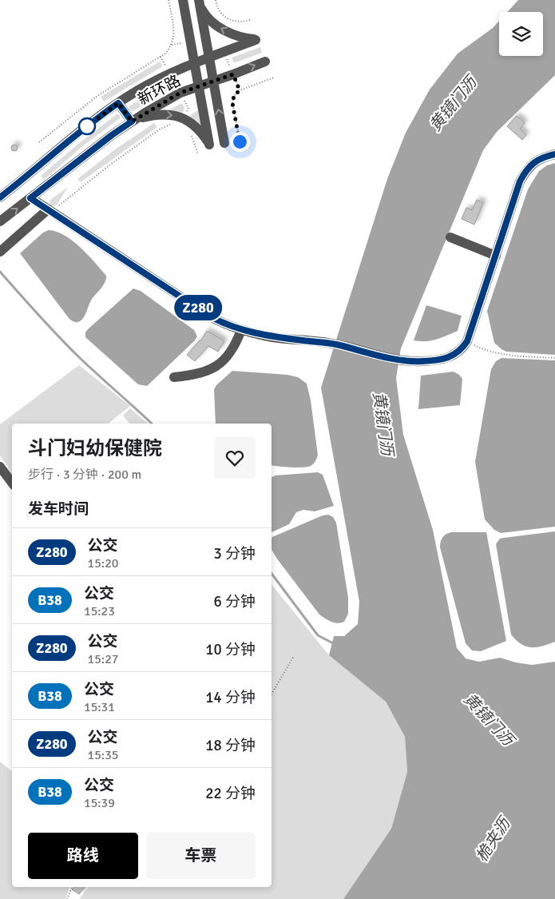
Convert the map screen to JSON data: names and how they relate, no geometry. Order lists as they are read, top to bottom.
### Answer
{
  "streets": {
    "street": ["新环路"]
  },
  "water": ["黄镜门沥", "桅夹沥"],
  "lines": ["bus line Z280"],
  "page": {
    "on_map": "Z280",
    "heading": [
      ["斗门妇幼保健院", "步行 · 3 分钟 · 200 m"],
      "发车时间"
    ],
    "list": [
      {
        "mark": "Z280",
        "name": "公交",
        "note": "15:20",
        "value": "3 分钟"
      },
      {
        "mark": "B38",
        "name": "公交",
        "note": "15:23",
        "value": "6 分钟"
      },
      {
        "mark": "Z280",
        "name": "公交",
        "note": "15:27",
        "value": "10 分钟"
      },
      {
        "mark": "B38",
        "name": "公交",
        "note": "15:31",
        "value": "14 分钟"
      },
      {
        "mark": "Z280",
        "name": "公交",
        "note": "15:35",
        "value": "18 分钟"
      },
      {
        "mark": "B38",
        "name": "公交",
        "note": "15:39",
        "value": "22 分钟"
      }
    ],
    "buttons": ["路线", "车票"]
  }
}
